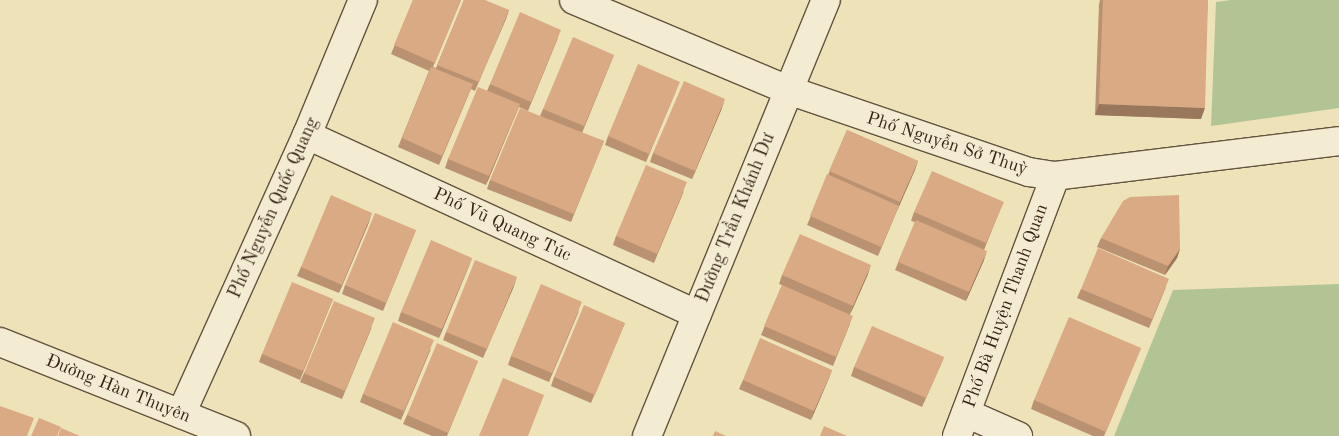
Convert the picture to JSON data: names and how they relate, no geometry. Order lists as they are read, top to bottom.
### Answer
{
  "streets": {
    "street": [
      "Phố Nguyễn Sở Thuỳ",
      "Phố Nguyễn Quốc Quang",
      "Đường Trần Khánh Dư",
      "Phố Vũ Quang Túc",
      "Phố Bà Huyện Thanh Quan",
      "Đường Hàn Thuyên"
    ]
  },
  "crossings": [
    ["Phố Nguyễn Sở Thuỳ", "Đường Trần Khánh Dư"],
    ["Phố Nguyễn Sở Thuỳ", "Phố Bà Huyện Thanh Quan"],
    ["Phố Nguyễn Quốc Quang", "Phố Vũ Quang Túc"],
    ["Phố Nguyễn Quốc Quang", "Đường Hàn Thuyên"],
    ["Đường Trần Khánh Dư", "Phố Vũ Quang Túc"]
  ]
}
